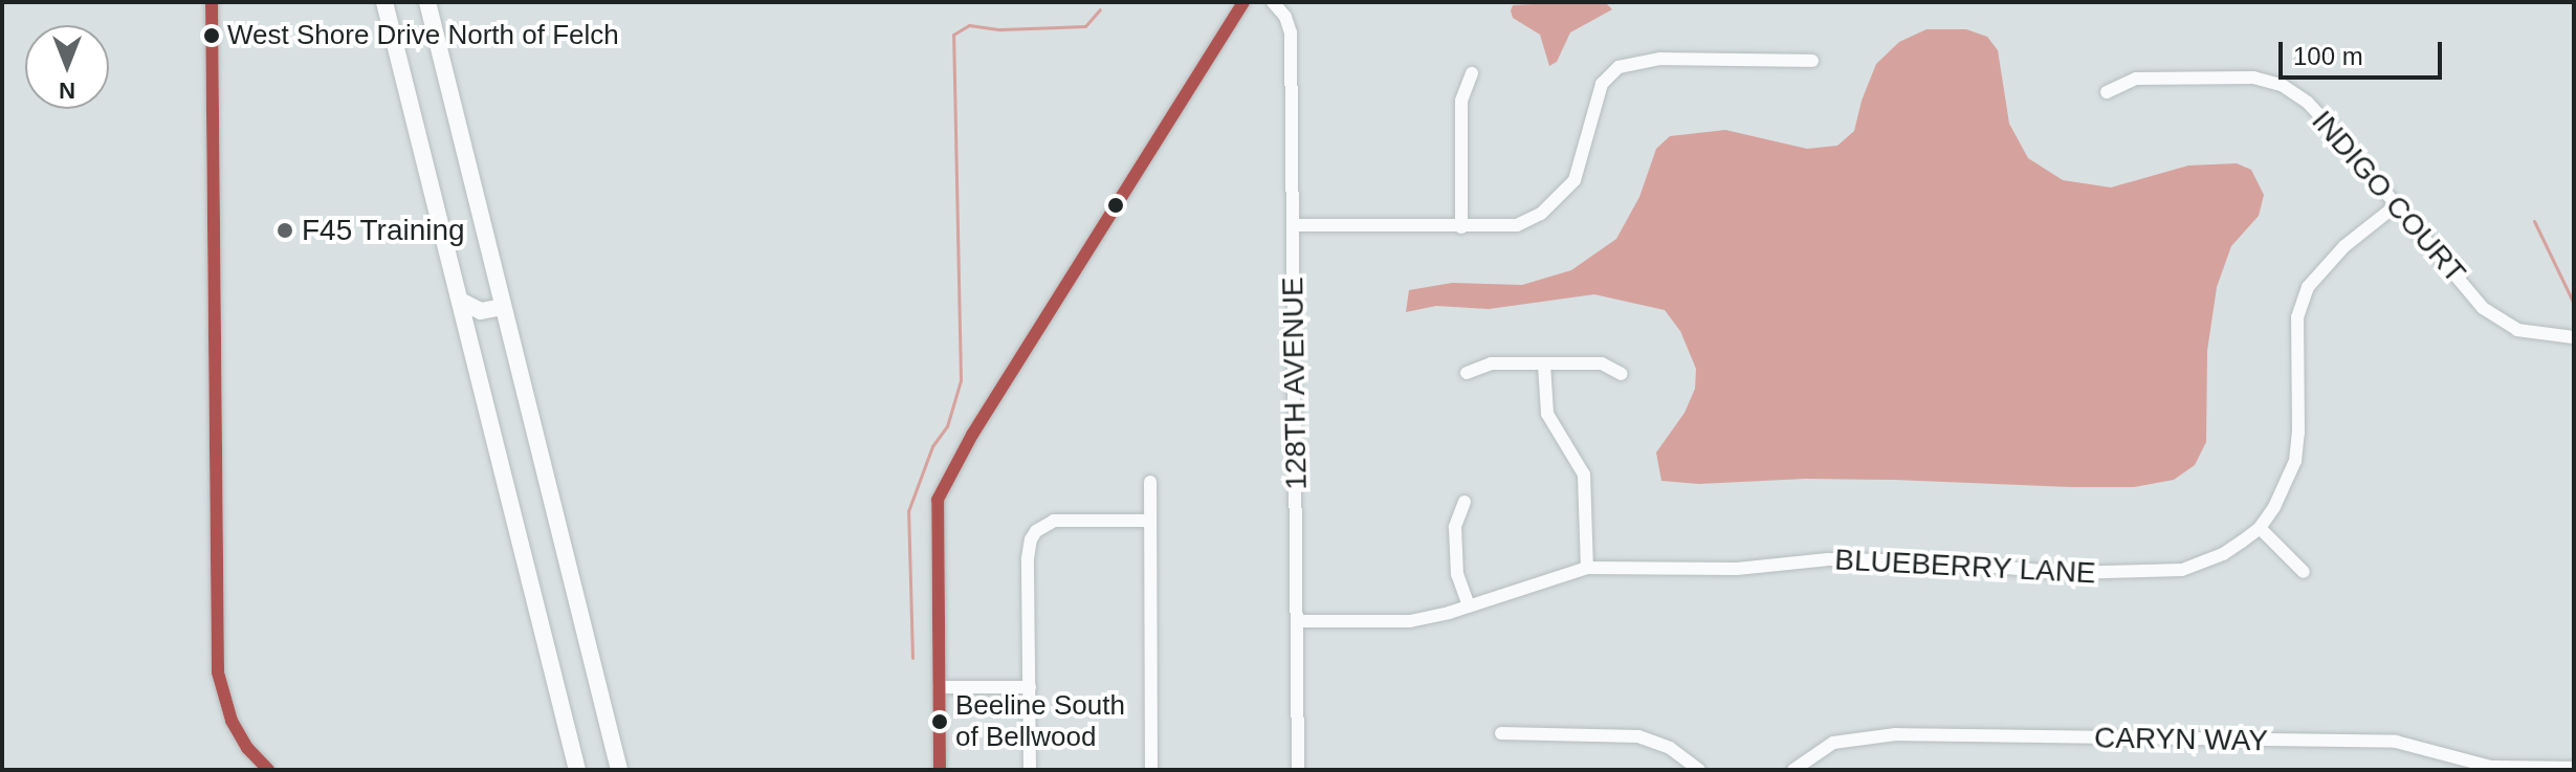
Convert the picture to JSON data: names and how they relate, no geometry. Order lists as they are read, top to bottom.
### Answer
{
  "streets": {
    "street": [
      "INDIGO COURT",
      "128TH AVENUE",
      "BLUEBERRY LANE",
      "CARYN WAY"
    ]
  },
  "crossings": [
    ["INDIGO COURT", "BLUEBERRY LANE"],
    ["128TH AVENUE", "BLUEBERRY LANE"]
  ],
  "places": ["West Shore Drive North of Felch", "F45 Training", "Beeline South of Bellwood"],
  "scale_bar": "100 m",
  "north": "bottom"
}
